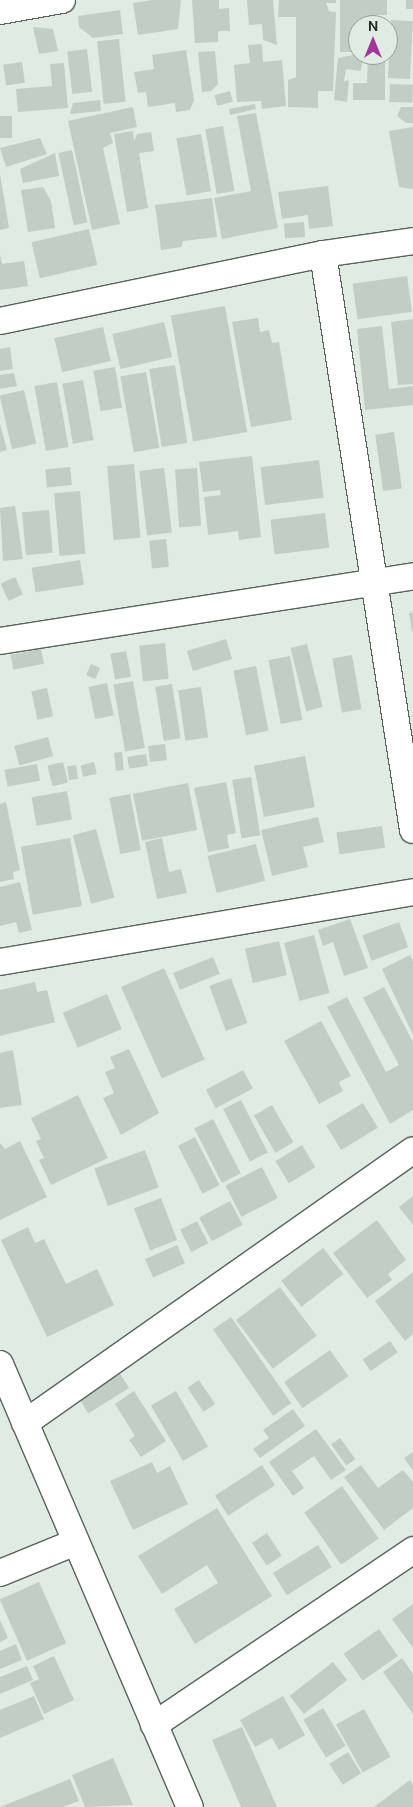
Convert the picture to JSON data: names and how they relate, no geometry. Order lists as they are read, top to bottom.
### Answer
{
  "north": "top"
}
